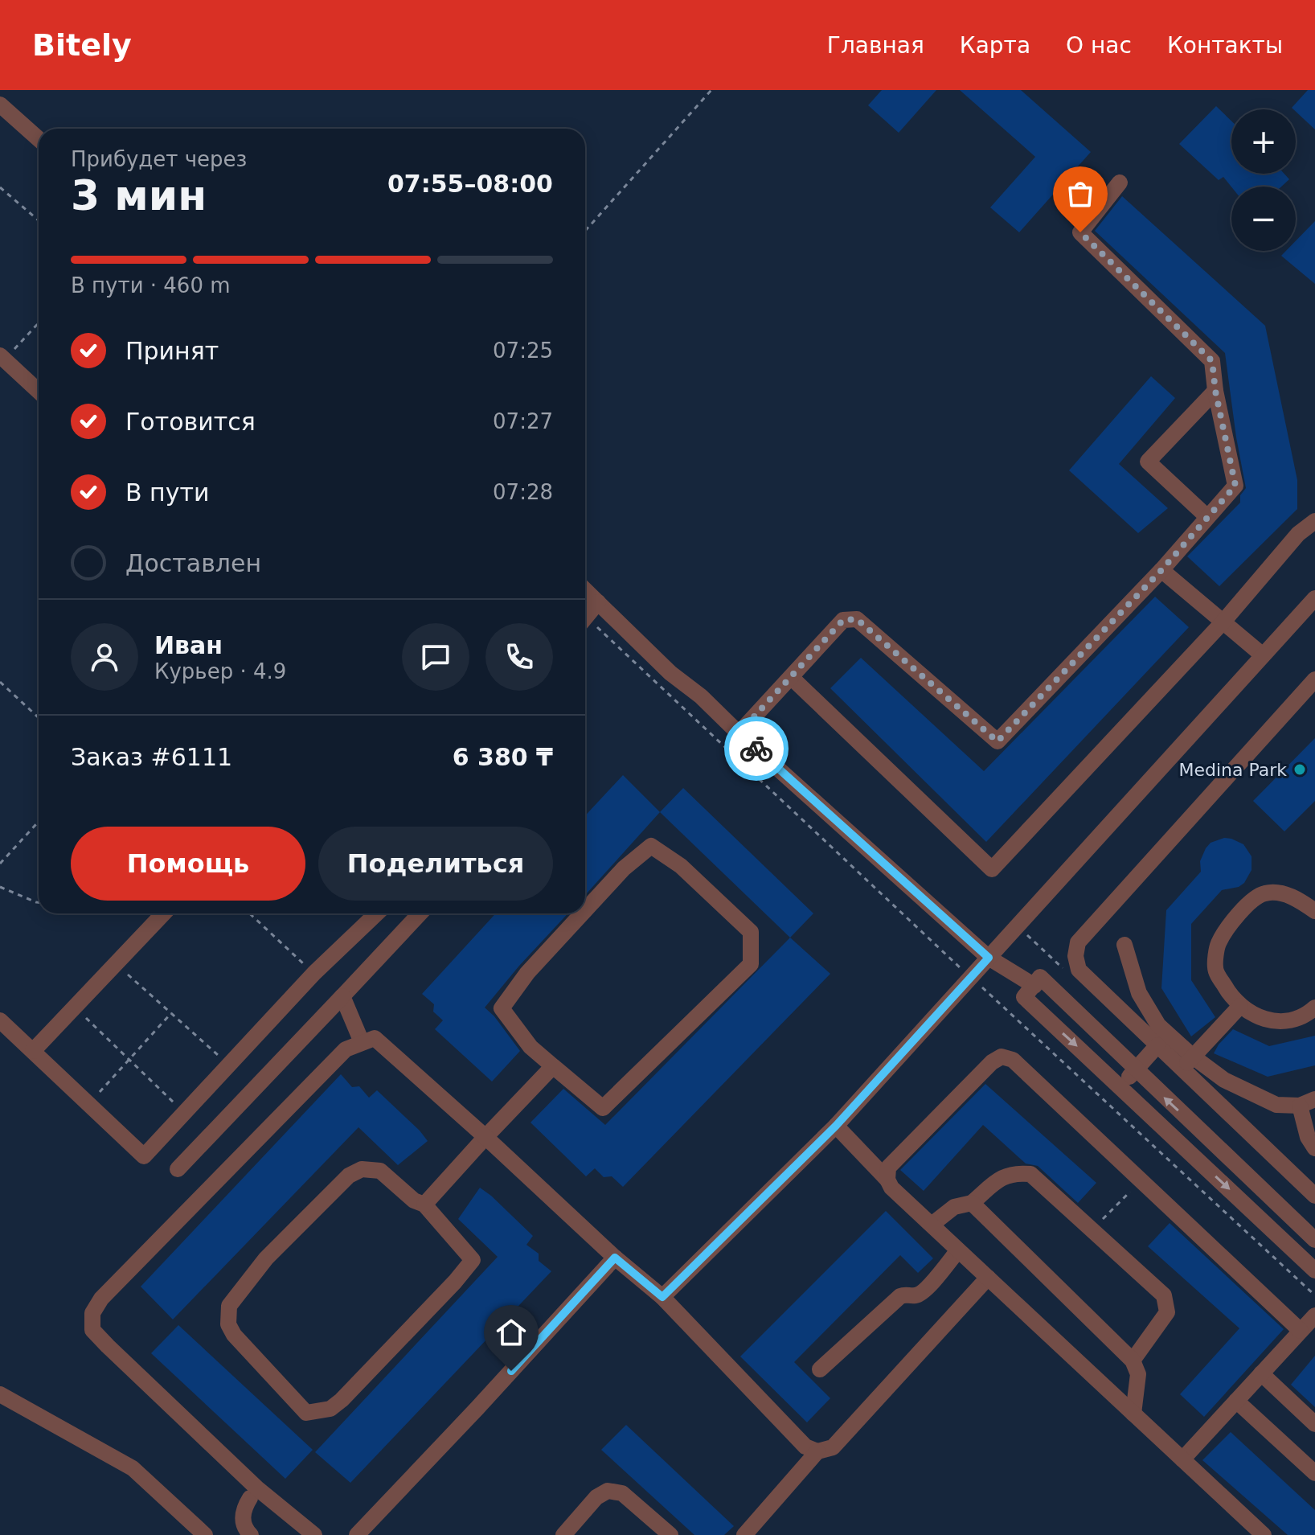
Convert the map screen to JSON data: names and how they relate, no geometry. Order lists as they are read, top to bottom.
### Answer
{
  "places": ["Medina Park"],
  "page": {
    "header": "Bitely",
    "nav": [
      "Главная",
      "Карта",
      "О нас",
      "Контакты"
    ],
    "map_buttons": ["+", "−"],
    "heading": ["3 мин", "Прибудет через", "07:55–08:00"],
    "panel": [
      "Иван",
      "Курьер · 4.9",
      "Заказ #6111",
      "6 380 ₸"
    ],
    "bar": "В пути · 460 m",
    "list": [
      ["Принят", "07:25"],
      ["Готовится", "07:27"],
      ["В пути", "07:28"],
      "Доставлен"
    ],
    "buttons": ["Помощь", "Поделиться"]
  }
}
